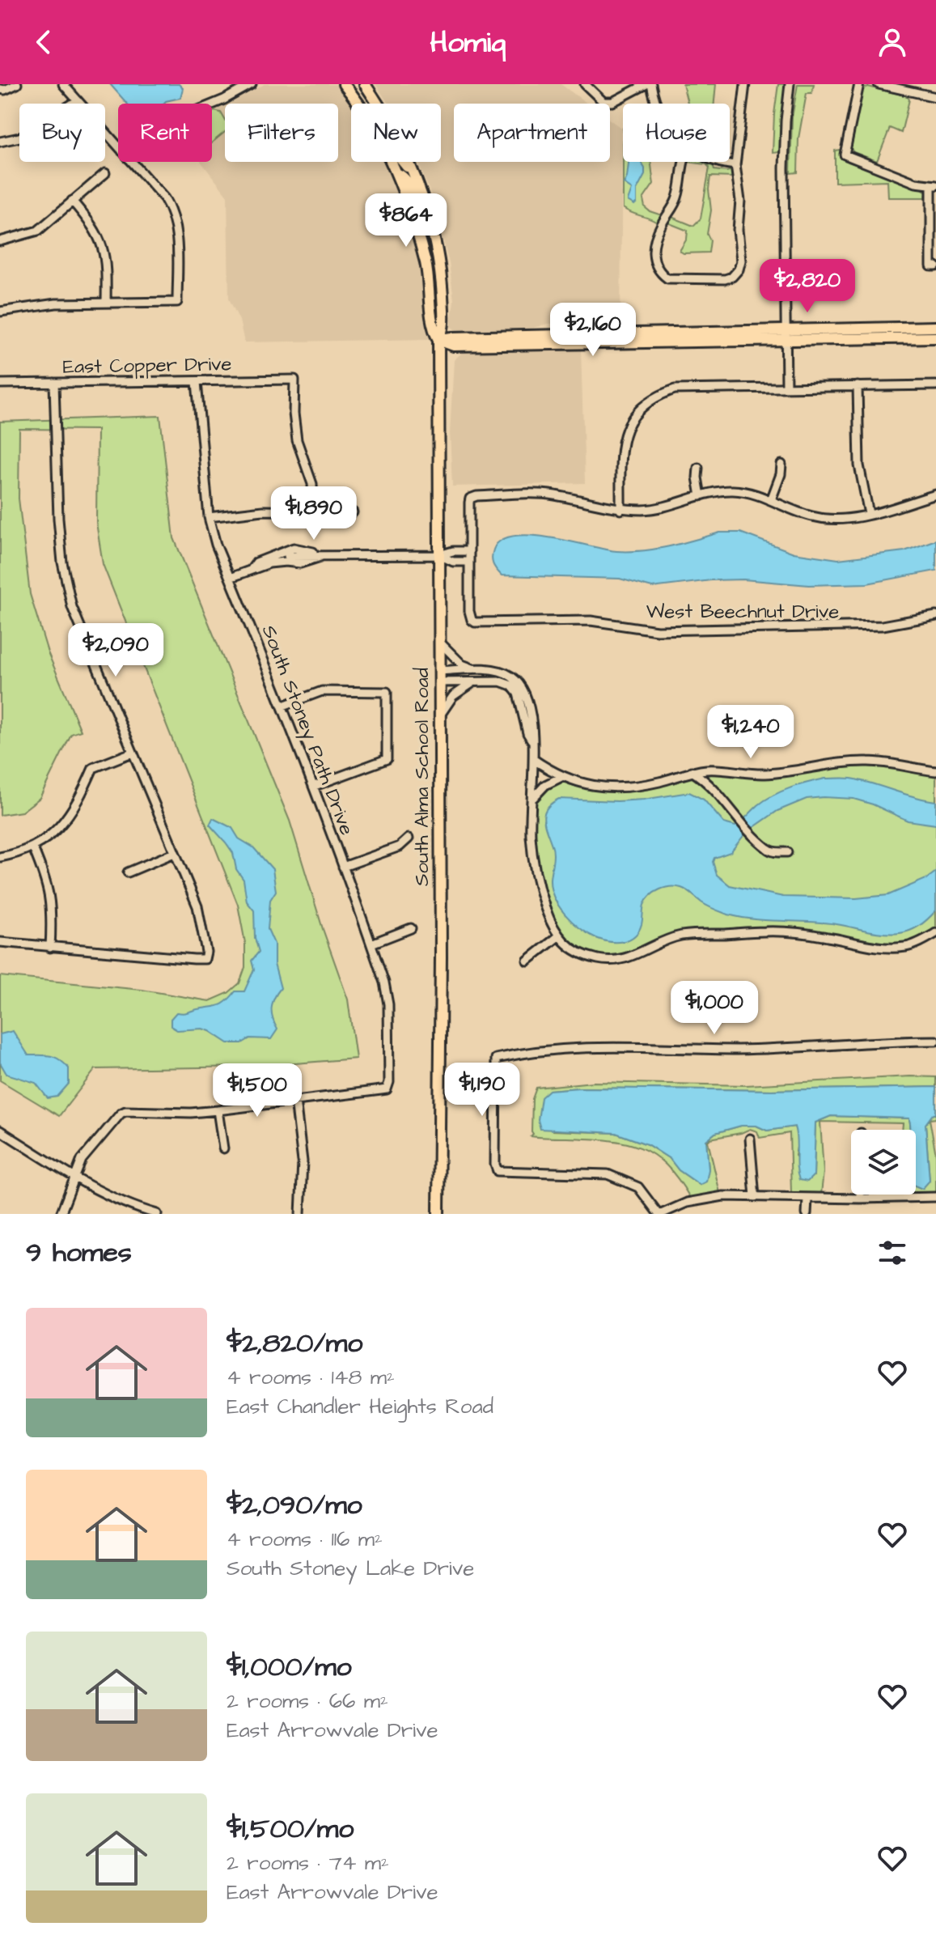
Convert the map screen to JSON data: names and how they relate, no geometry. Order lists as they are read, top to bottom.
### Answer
{
  "streets": {
    "main road": ["South Alma School Road"],
    "street": ["East Copper Drive", "West Beechnut Drive", "South Stoney Path Drive"]
  },
  "crossings": [
    ["East Copper Drive", "South Stoney Path Drive"]
  ],
  "page": {
    "header": "Homiq",
    "chip": [
      "Buy",
      "Rent",
      "Filters",
      "New",
      "Apartment",
      "House"
    ],
    "price": [
      "$864",
      "$2,820",
      "$2,160",
      "$1,890",
      "$2,090",
      "$1,240",
      "$1,000",
      "$1,190",
      "$1,500"
    ],
    "heading": "9 homes",
    "list": [
      {
        "name": "$2,820/mo",
        "note": "4 rooms · 148 m² · East Chandler Heights Road"
      },
      {
        "name": "$2,090/mo",
        "note": "4 rooms · 116 m² · South Stoney Lake Drive"
      },
      {
        "name": "$1,000/mo",
        "note": "2 rooms · 66 m² · East Arrowvale Drive"
      },
      {
        "name": "$1,500/mo",
        "note": "2 rooms · 74 m² · East Arrowvale Drive"
      }
    ]
  }
}
